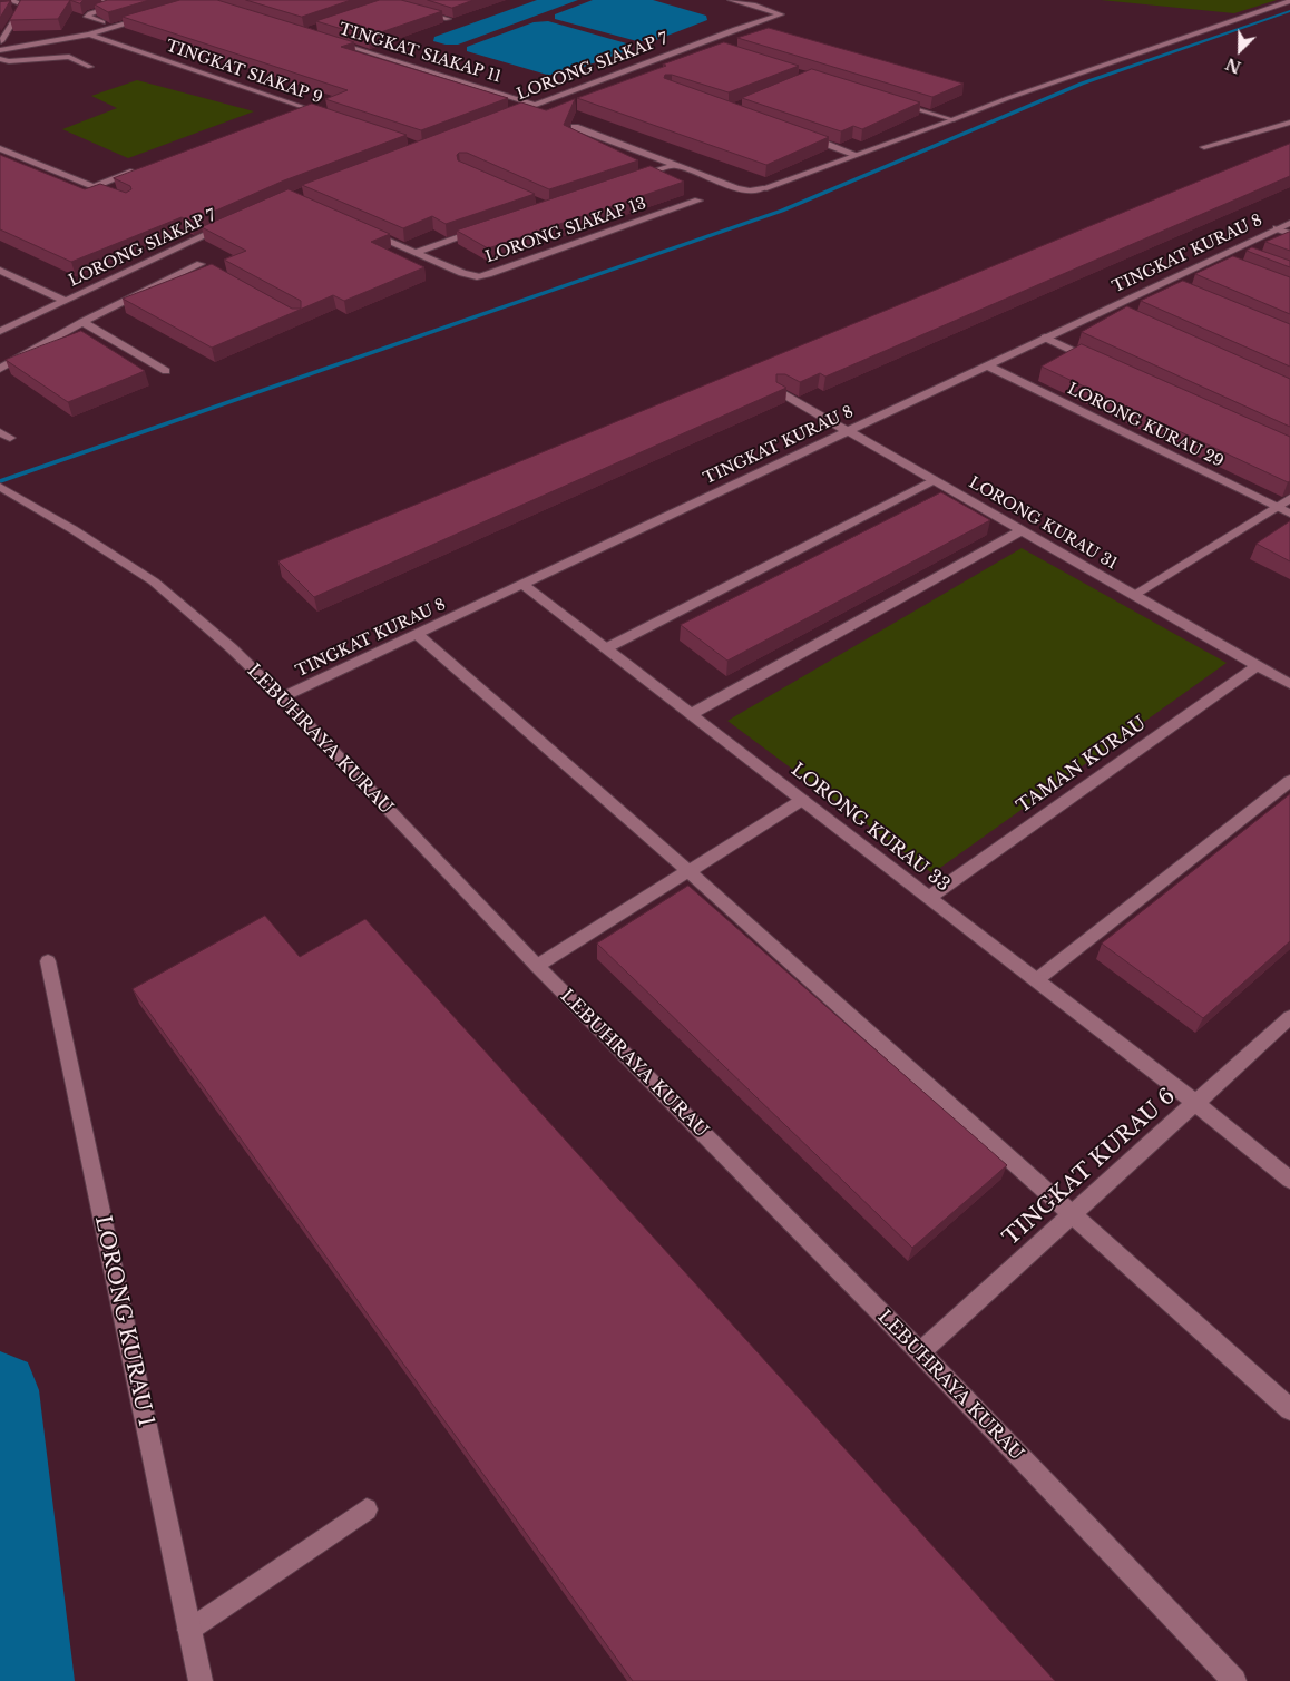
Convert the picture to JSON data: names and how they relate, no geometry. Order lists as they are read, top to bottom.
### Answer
{
  "streets": {
    "street": [
      "TINGKAT SIAKAP 11",
      "LORONG SIAKAP 7",
      "TINGKAT SIAKAP 9",
      "LORONG SIAKAP 13",
      "TINGKAT KURAU 8",
      "LORONG KURAU 29",
      "LORONG KURAU 31",
      "LEBUHRAYA KURAU",
      "TAMAN KURAU",
      "LORONG KURAU 33",
      "TINGKAT KURAU 6",
      "LORONG KURAU 1"
    ]
  },
  "crossings": [
    ["TINGKAT SIAKAP 11", "LORONG SIAKAP 7"],
    ["TINGKAT KURAU 8", "LORONG KURAU 29"],
    ["TINGKAT KURAU 8", "LORONG KURAU 31"],
    ["TINGKAT KURAU 8", "LEBUHRAYA KURAU"],
    ["TINGKAT KURAU 8", "LORONG KURAU 33"],
    ["LORONG KURAU 31", "TAMAN KURAU"],
    ["LEBUHRAYA KURAU", "TINGKAT KURAU 6"],
    ["TAMAN KURAU", "LORONG KURAU 33"],
    ["LORONG KURAU 33", "TINGKAT KURAU 6"]
  ],
  "north": "bottom left"
}
